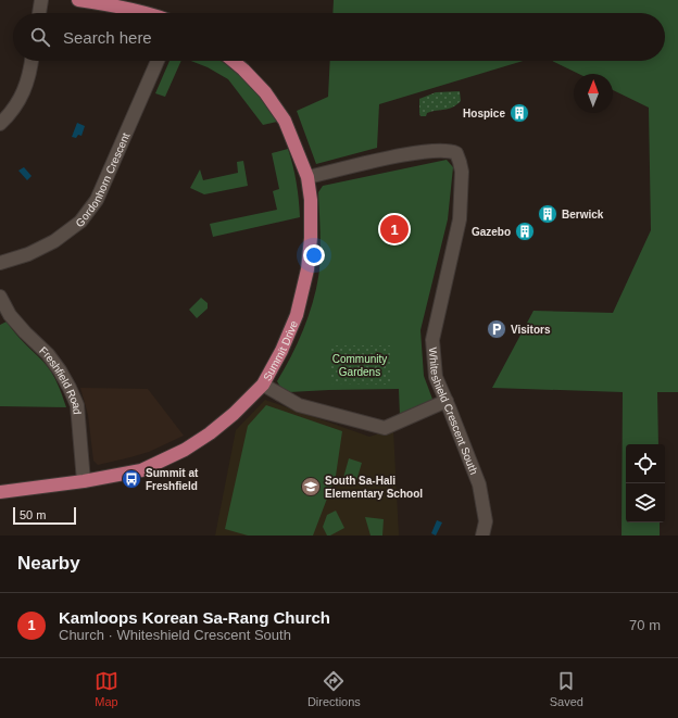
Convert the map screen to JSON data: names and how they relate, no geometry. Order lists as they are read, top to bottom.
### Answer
{
  "streets": {
    "main road": ["Summit Drive"],
    "street": ["Gordonhorn Crescent", "Freshfield Road", "Whiteshield Crescent South"]
  },
  "crossings": [
    ["Summit Drive", "Freshfield Road"],
    ["Summit Drive", "Whiteshield Crescent South"]
  ],
  "parks": ["Community Gardens"],
  "places": {
    "building": ["Hospice", "Berwick", "Gazebo"],
    "parking": ["Visitors"],
    "bus stop": ["Summit at Freshfield"],
    "school or university": ["South Sa-Hali Elementary School"]
  },
  "scale_bar": "50 m",
  "north": "top",
  "page": {
    "search": "Search here",
    "pins": "1",
    "scale": "50 m",
    "heading": "Nearby",
    "list": [
      {
        "mark": "1",
        "name": "Kamloops Korean Sa-Rang Church",
        "note": "Church · Whiteshield Crescent South",
        "value": "70 m"
      }
    ],
    "nav": ["Map", "Directions", "Saved"]
  }
}
